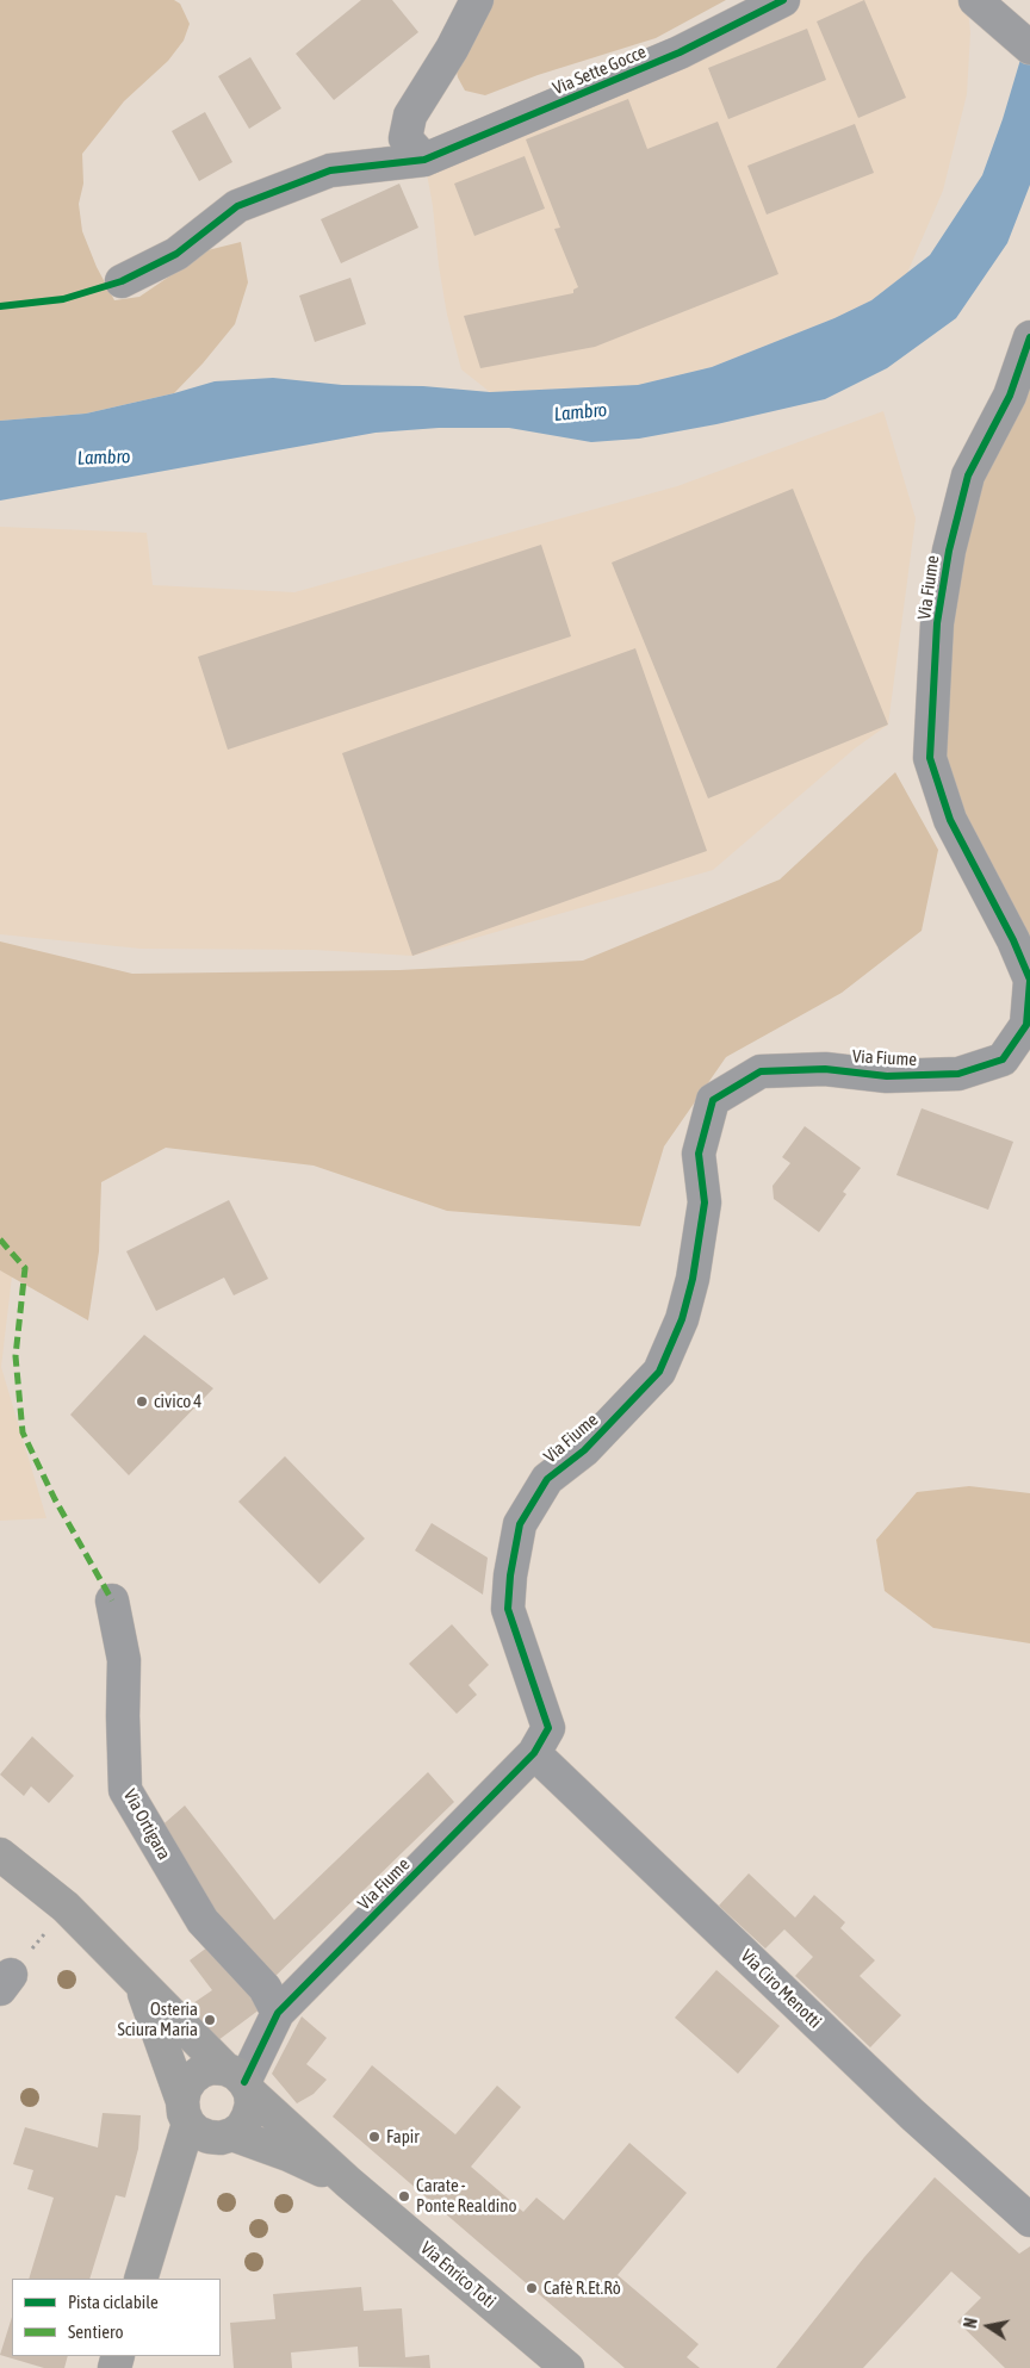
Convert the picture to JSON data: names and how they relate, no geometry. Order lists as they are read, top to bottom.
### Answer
{
  "streets": {
    "main road": ["Via Enrico Toti"],
    "street": [
      "Via Sette Gocce",
      "Via Fiume",
      "Via Ortigara",
      "Via Ciro Menotti"
    ]
  },
  "crossings": [
    ["Via Fiume", "Via Ortigara"],
    ["Via Fiume", "Via Ciro Menotti"],
    ["Via Fiume", "Via Enrico Toti"]
  ],
  "water": ["Lambro"],
  "places": [
    "civico 4",
    "Osteria Sciura Maria",
    "Fapir",
    "Carate - Ponte Realdino",
    "Cafè R.Et.Rò"
  ],
  "legend": ["Pista ciclabile", "Sentiero"],
  "north": "left"
}
